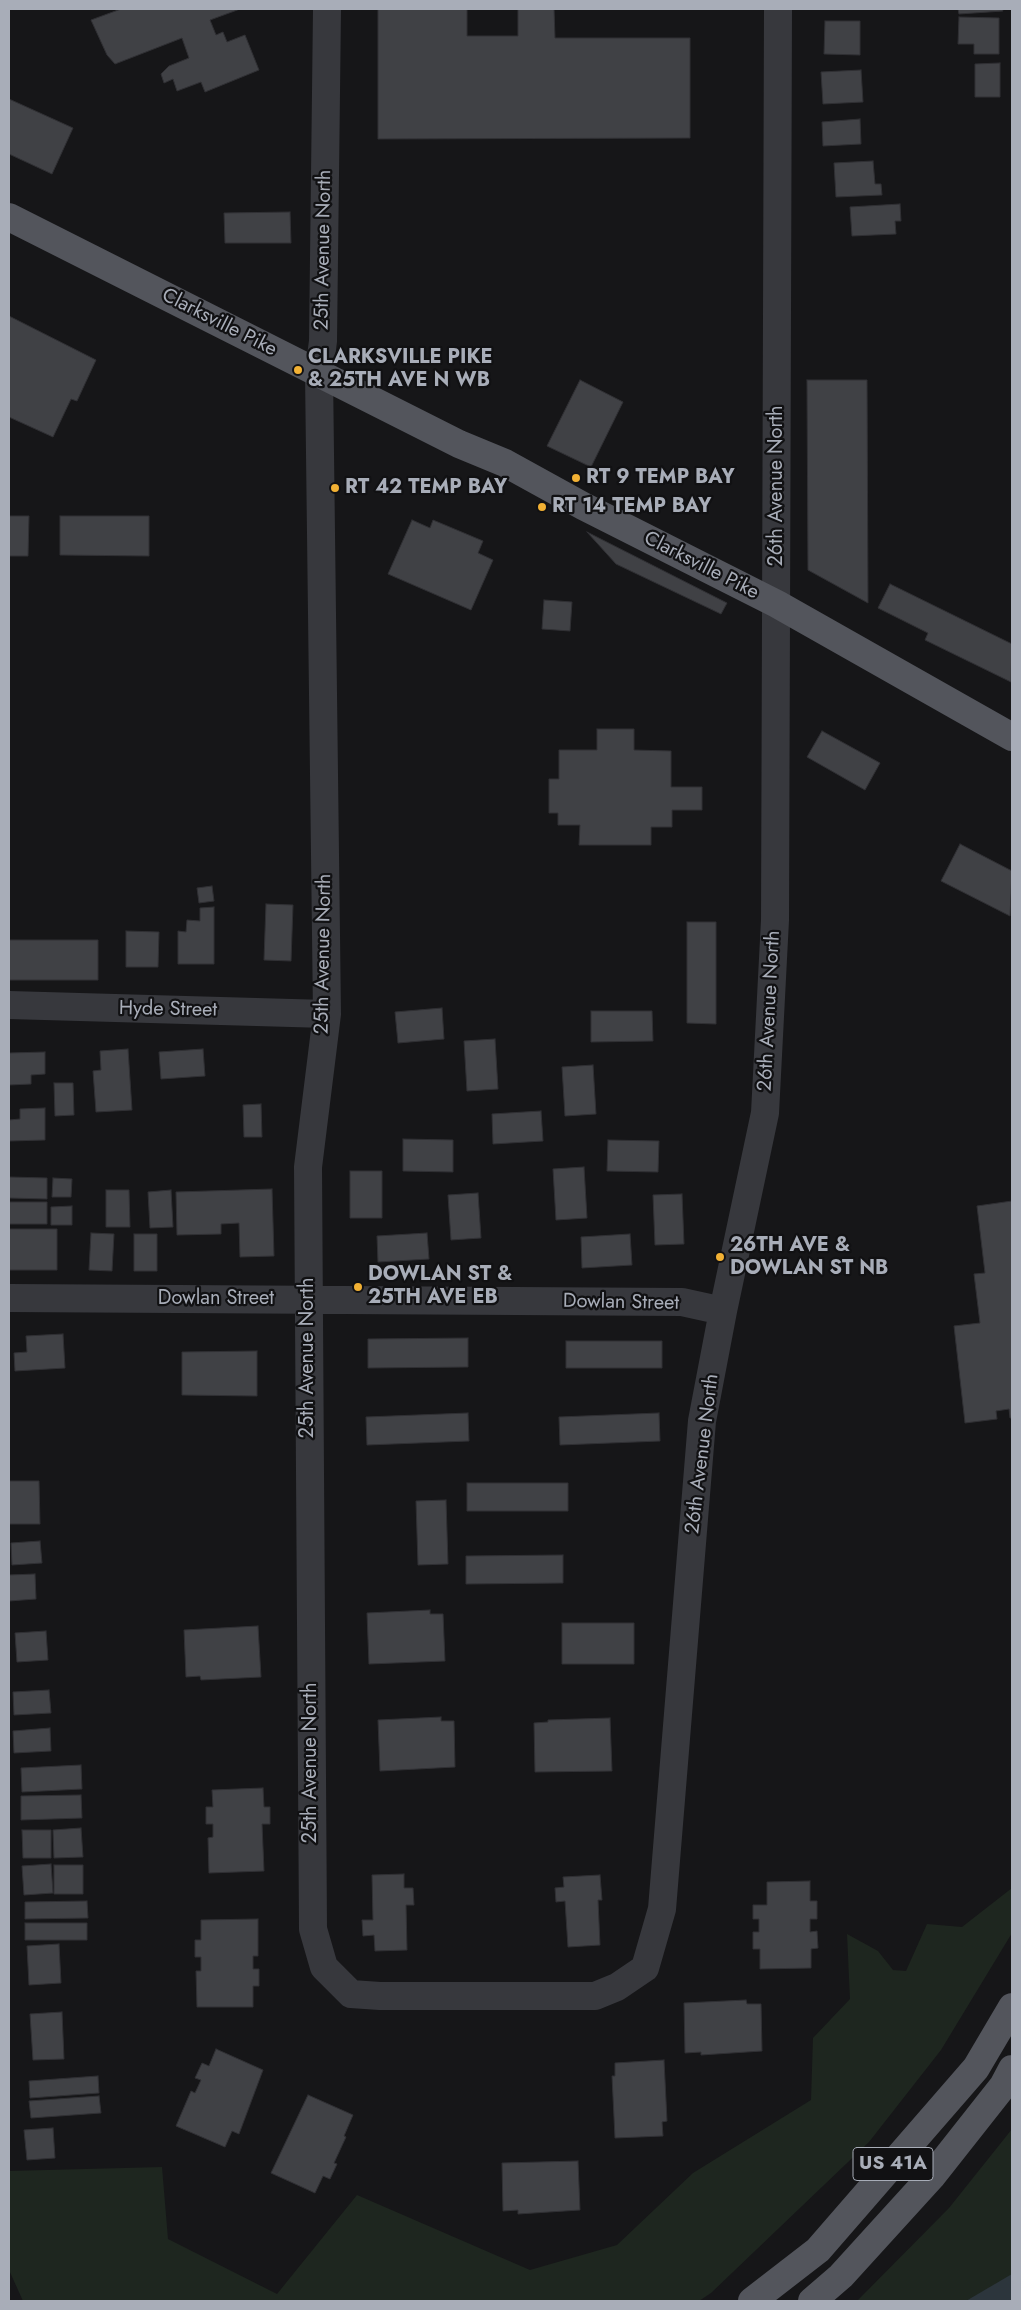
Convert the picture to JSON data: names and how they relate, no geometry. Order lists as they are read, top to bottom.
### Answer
{
  "streets": {
    "main road": ["Clarksville Pike", "US 41A"],
    "street": [
      "25th Avenue North",
      "26th Avenue North",
      "Hyde Street",
      "Dowlan Street"
    ]
  },
  "crossings": [
    ["25th Avenue North", "Clarksville Pike"],
    ["25th Avenue North", "26th Avenue North"],
    ["25th Avenue North", "Hyde Street"],
    ["25th Avenue North", "Dowlan Street"],
    ["Clarksville Pike", "26th Avenue North"],
    ["26th Avenue North", "Dowlan Street"]
  ],
  "places": [
    "CLARKSVILLE PIKE & 25TH AVE N WB",
    "RT 9 TEMP BAY",
    "RT 42 TEMP BAY",
    "RT 14 TEMP BAY",
    "26TH AVE & DOWLAN ST NB",
    "DOWLAN ST & 25TH AVE EB"
  ]
}
